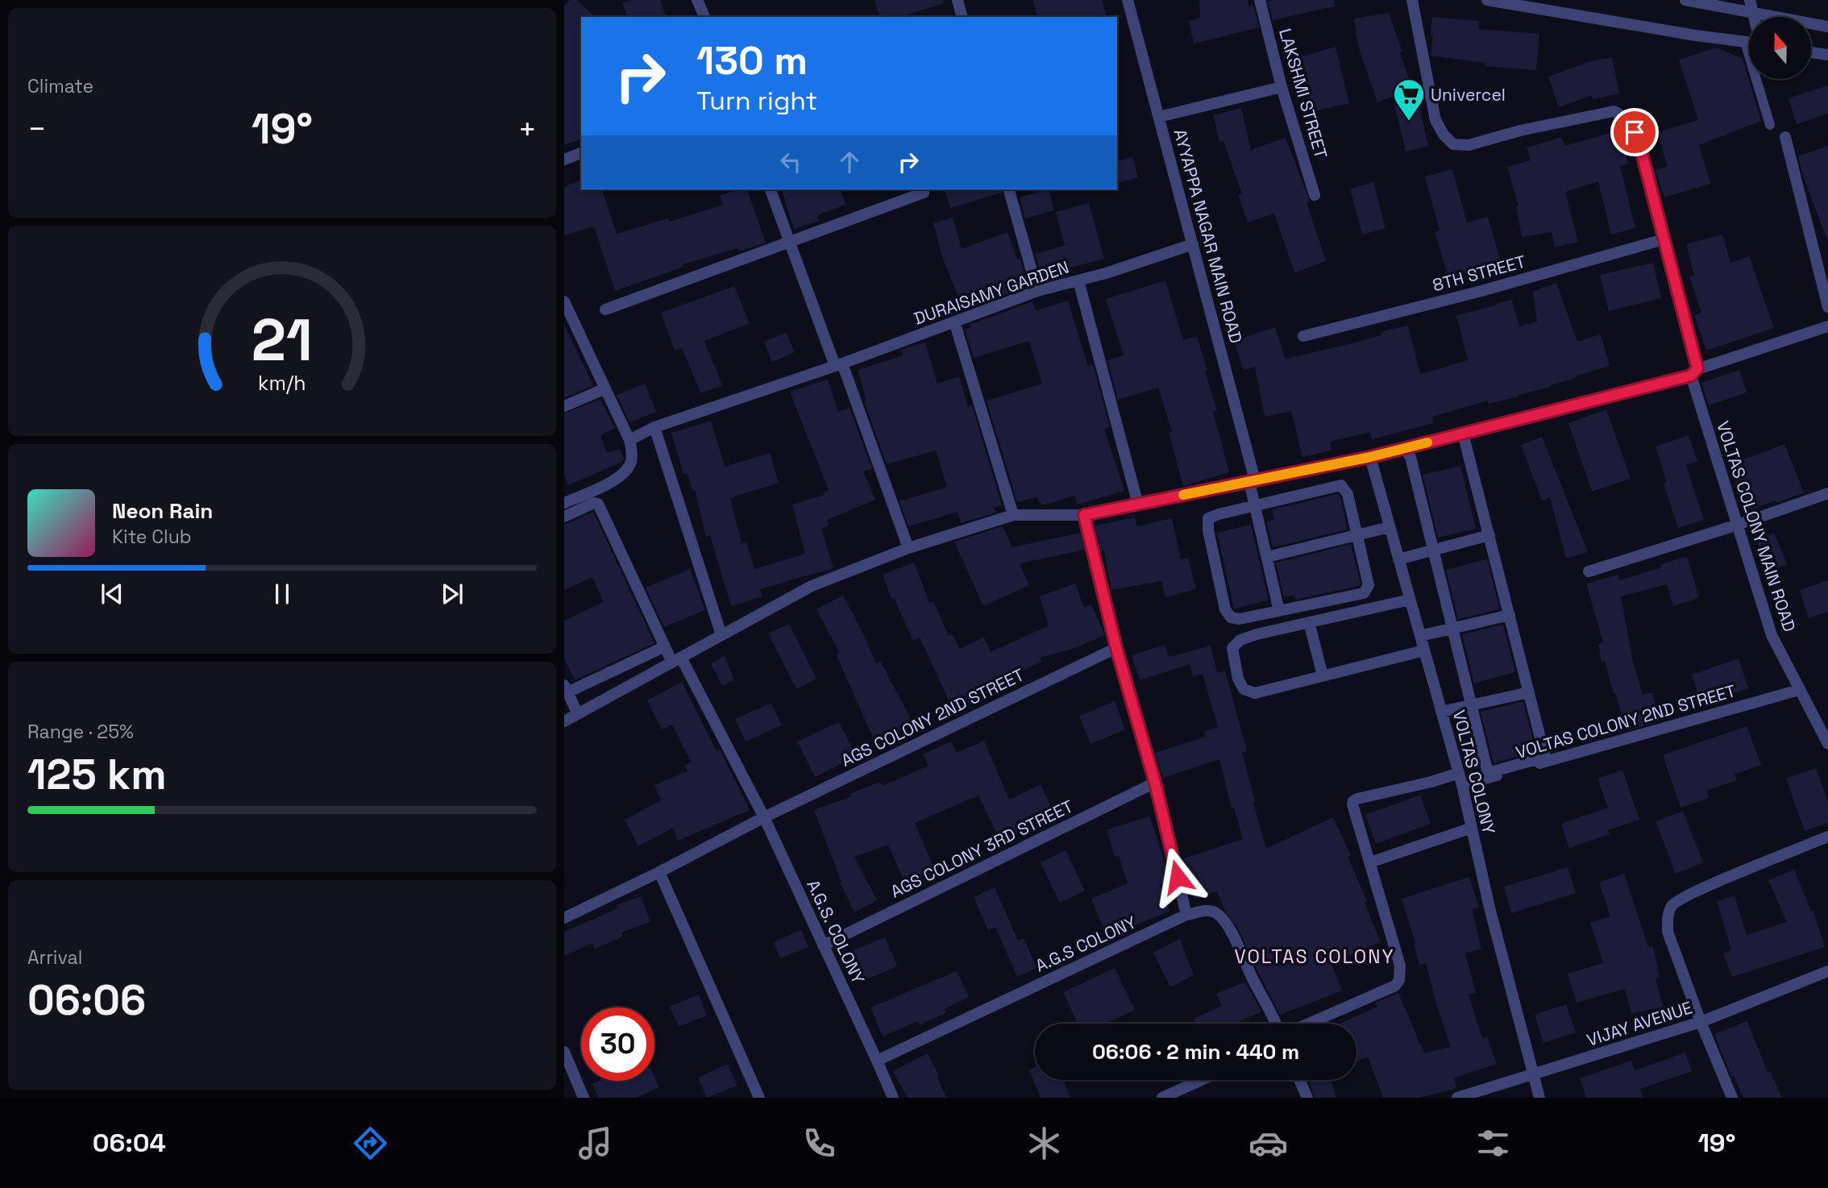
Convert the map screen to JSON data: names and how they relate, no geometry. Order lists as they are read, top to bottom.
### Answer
{
  "streets": {
    "street": [
      "LAKSHMI STREET",
      "AYYAPPA NAGAR MAIN ROAD",
      "8TH STREET",
      "DURAISAMY GARDEN",
      "VOLTAS COLONY MAIN ROAD",
      "AGS COLONY 2ND STREET",
      "VOLTAS COLONY 2ND STREET",
      "VOLTAS COLONY",
      "AGS COLONY 3RD STREET",
      "A.G.S. COLONY",
      "A.G.S COLONY",
      "VIJAY AVENUE"
    ]
  },
  "crossings": [
    ["AYYAPPA NAGAR MAIN ROAD", "DURAISAMY GARDEN"],
    ["8TH STREET", "VOLTAS COLONY MAIN ROAD"],
    ["VOLTAS COLONY MAIN ROAD", "VOLTAS COLONY 2ND STREET"],
    ["AGS COLONY 2ND STREET", "A.G.S. COLONY"],
    ["VOLTAS COLONY 2ND STREET", "VOLTAS COLONY"],
    ["VOLTAS COLONY", "VIJAY AVENUE"],
    ["AGS COLONY 3RD STREET", "A.G.S. COLONY"],
    ["A.G.S. COLONY", "A.G.S COLONY"]
  ],
  "districts": ["VOLTAS COLONY"],
  "places": {
    "supermarket": ["Univercel"]
  },
  "north": "top",
  "page": {
    "tile": [
      "Climate",
      ["Range · 25%", "125 km"],
      ["Arrival", "06:06"]
    ],
    "turn": ["130 m", "Turn right"],
    "heat": ["−", "19°", "+"],
    "song": ["Neon Rain", "Kite Club"],
    "limit": "30",
    "trip": "06:06 · 2 min · 440 m",
    "tabs": ["06:04", "19°"],
    "gauge": ["21", "km/h"]
  }
}
